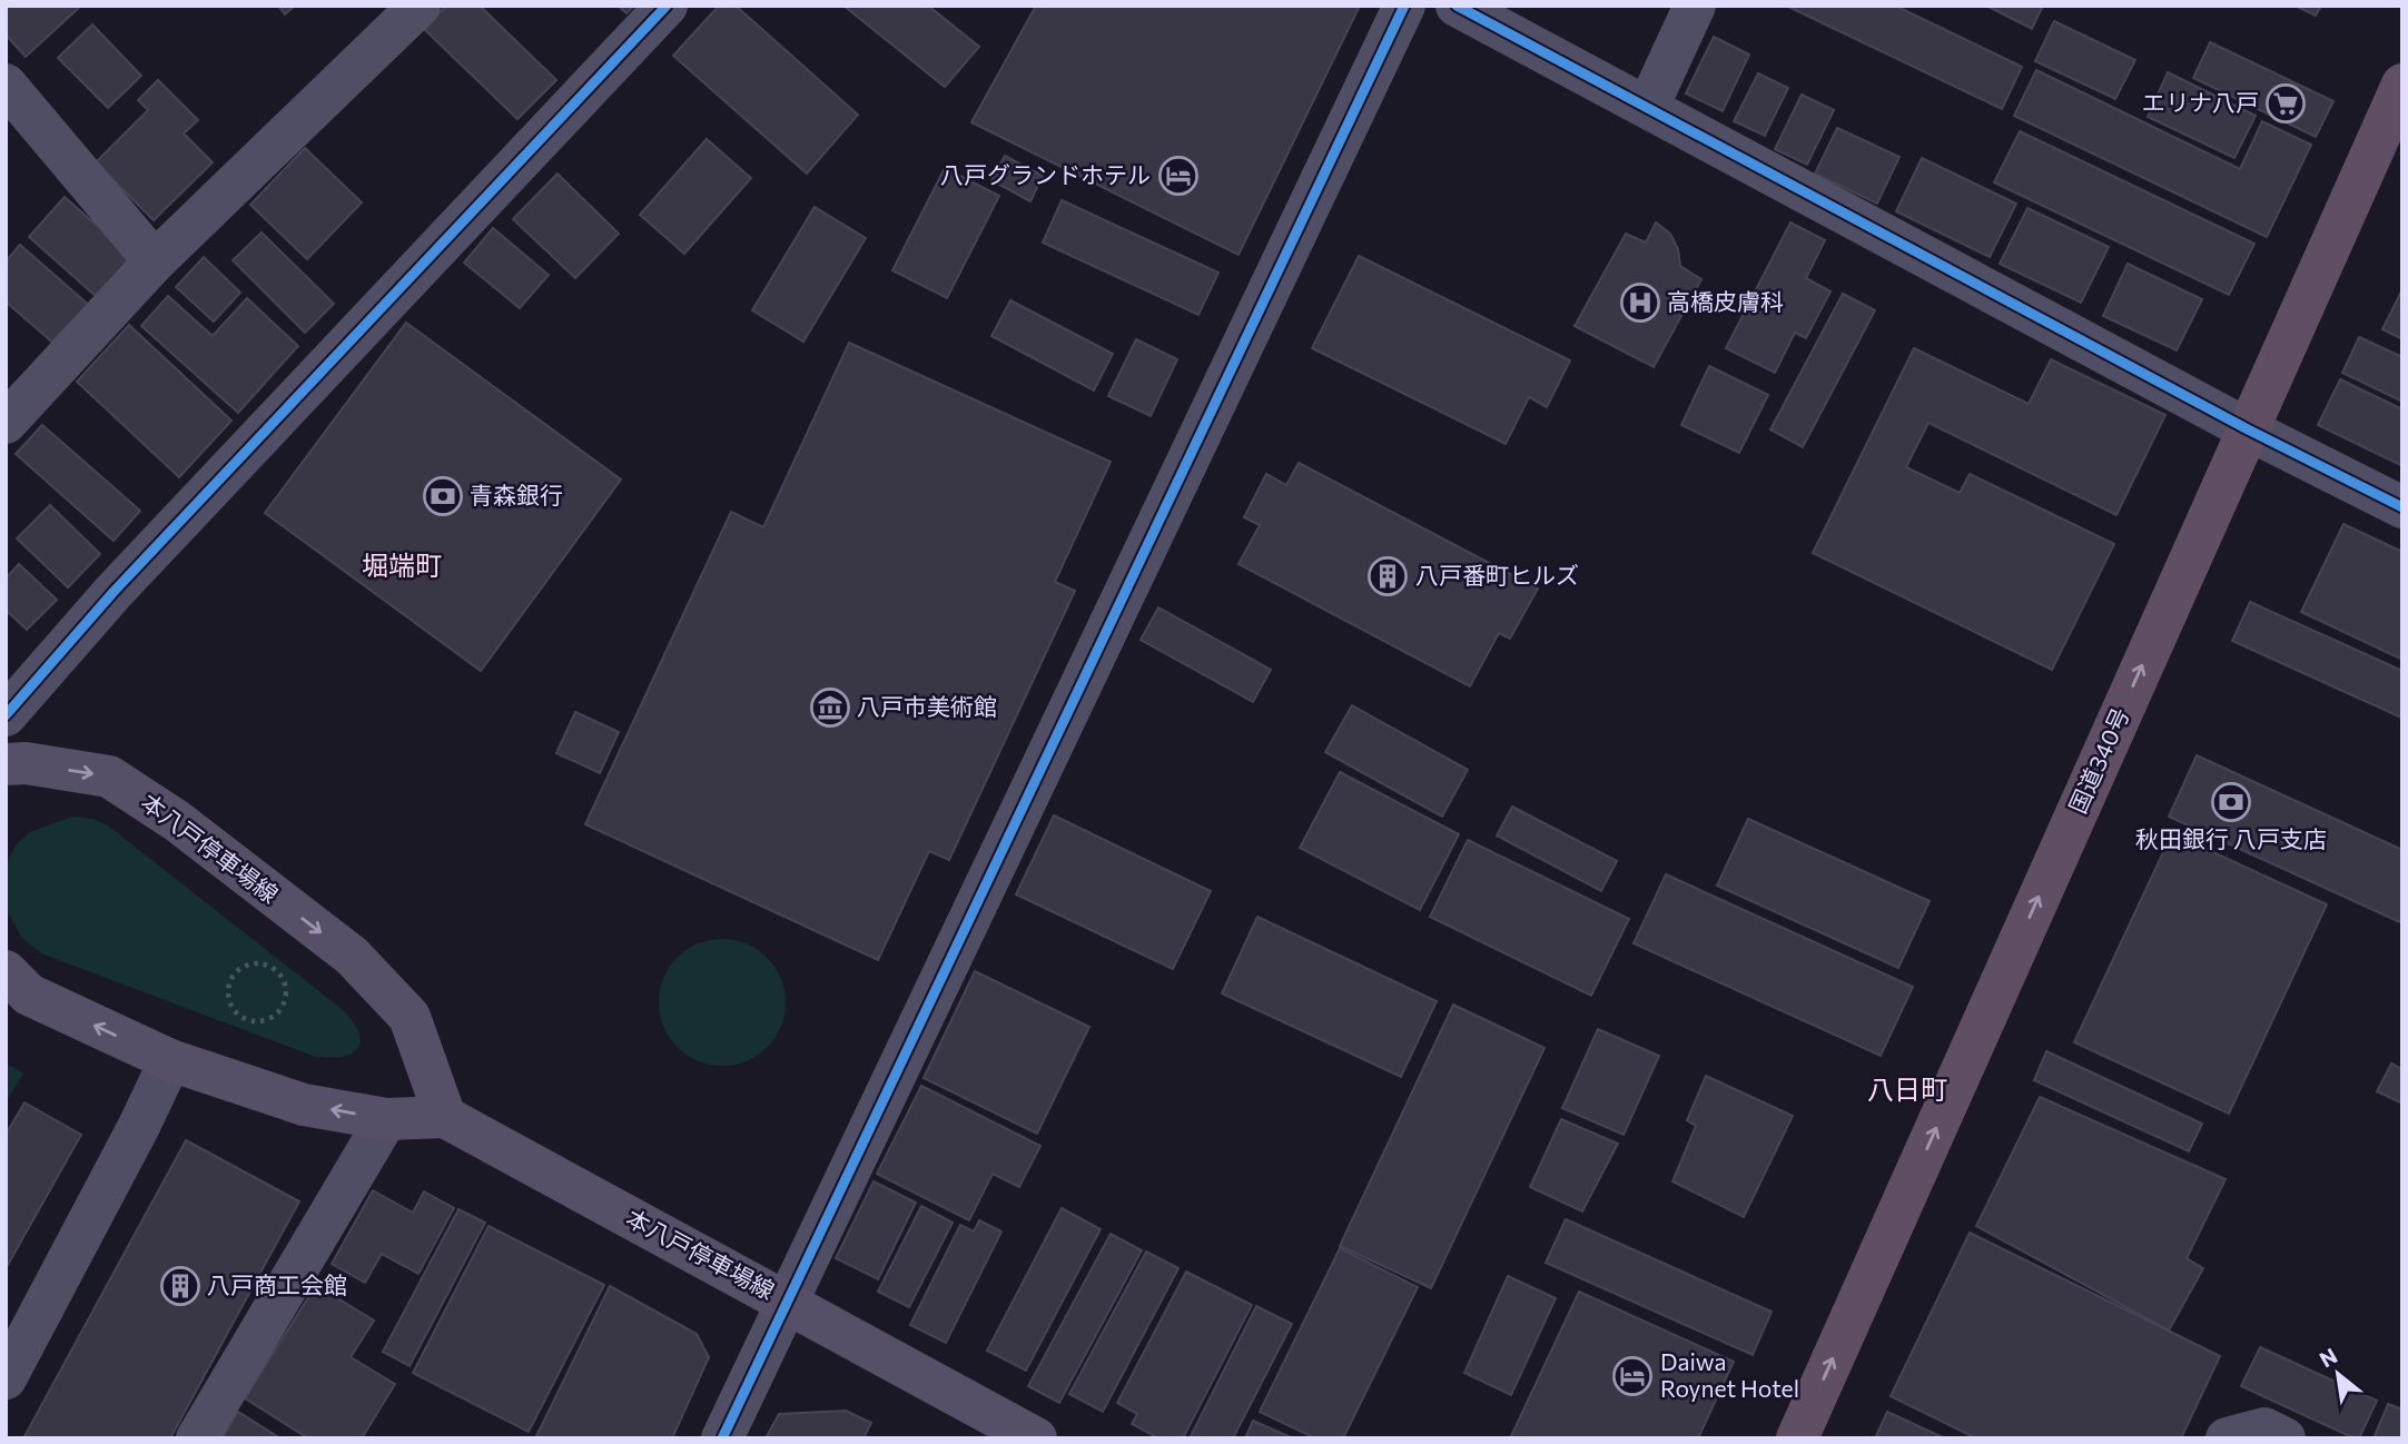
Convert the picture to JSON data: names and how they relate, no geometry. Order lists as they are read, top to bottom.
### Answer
{
  "streets": {
    "highway": ["国道340号"],
    "main road": ["本八戸停車場線"]
  },
  "one_way": ["国道340号"],
  "districts": ["堀端町", "八日町"],
  "places": {
    "supermarket": ["エリナ八戸"],
    "hotel": ["八戸グランドホテル", "Daiwa Roynet Hotel"],
    "hospital": ["高橋皮膚科"],
    "bank": ["青森銀行", "秋田銀行 八戸支店"],
    "building": ["八戸番町ヒルズ", "八戸商工会館"],
    "museum": ["八戸市美術館"]
  },
  "north": "top left"
}
